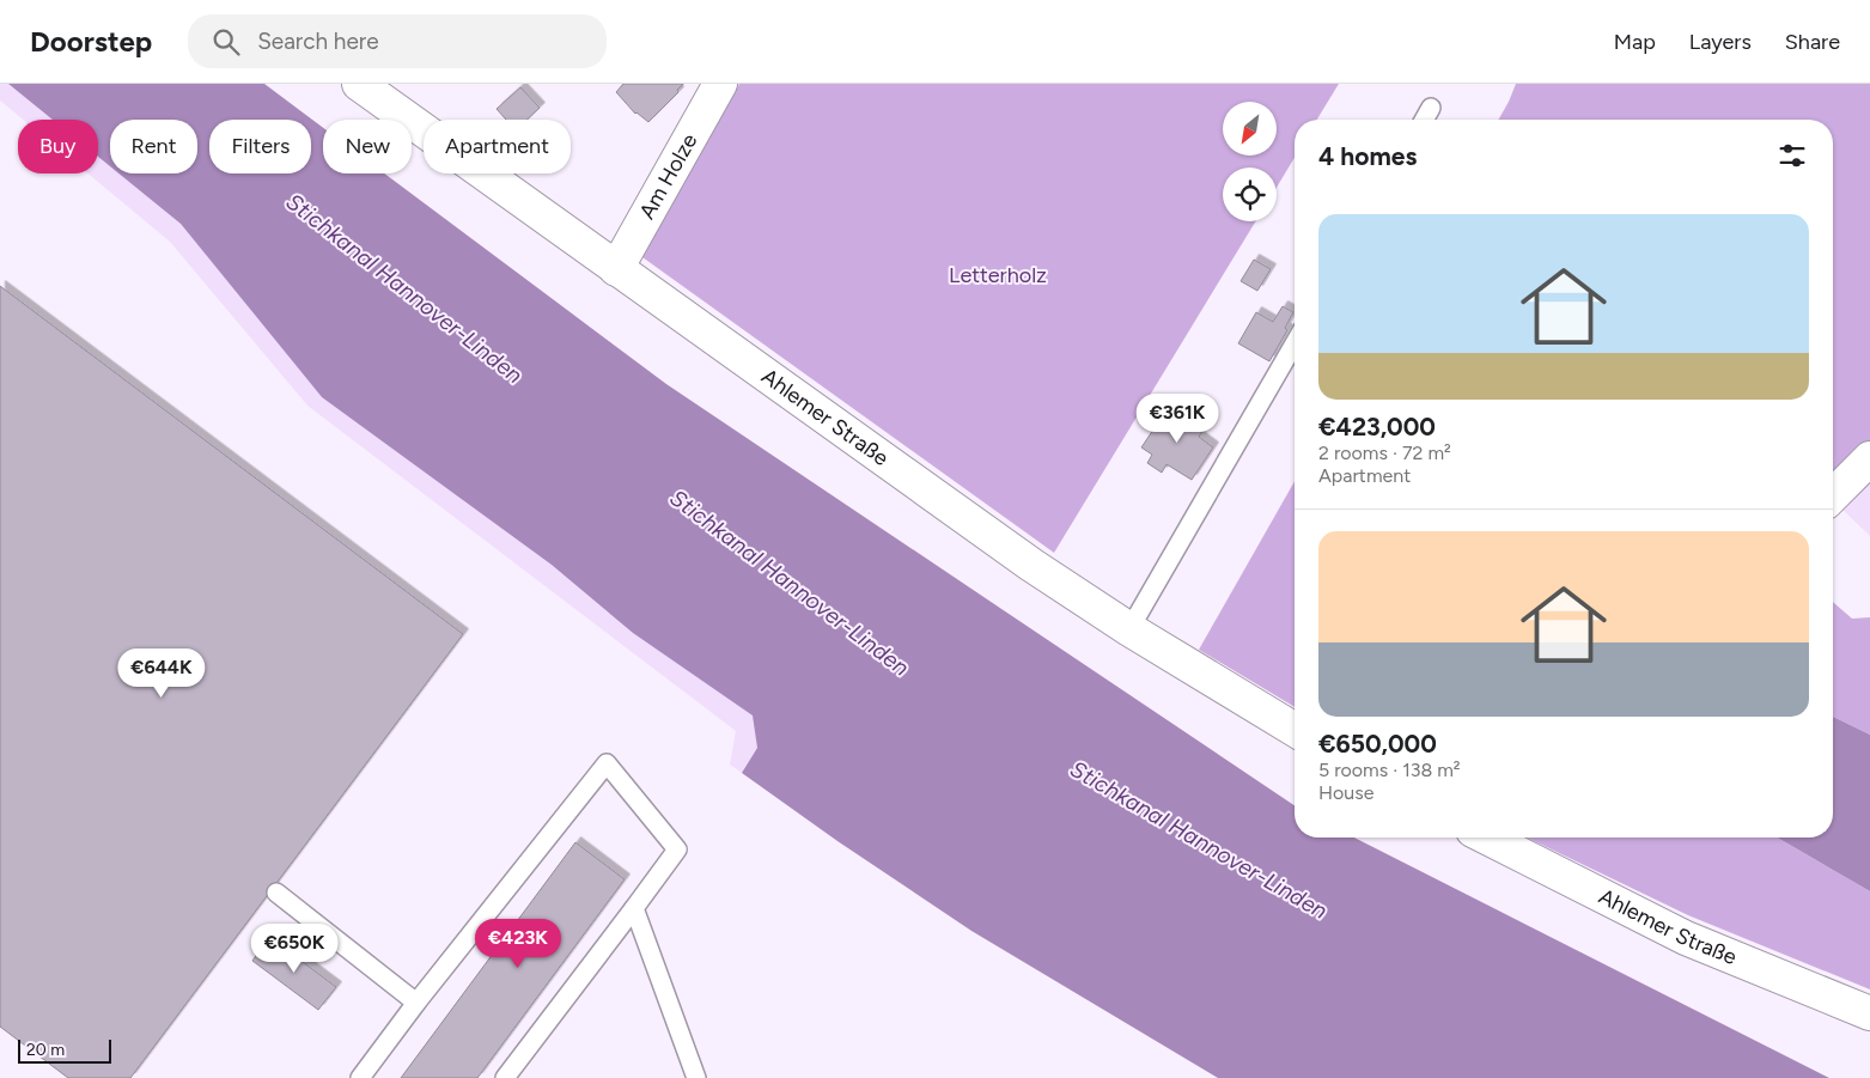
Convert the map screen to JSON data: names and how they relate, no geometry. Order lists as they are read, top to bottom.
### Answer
{
  "streets": {
    "main road": ["Am Holze", "Ahlemer Straße"]
  },
  "crossings": [
    ["Am Holze", "Ahlemer Straße"]
  ],
  "water": ["Stichkanal Hannover-Linden"],
  "parks": ["Letterholz"],
  "scale_bar": "20 m",
  "north": "bottom left",
  "page": {
    "header": "Doorstep",
    "search": "Search here",
    "nav": ["Map", "Layers", "Share"],
    "chip": [
      "Buy",
      "Rent",
      "Filters",
      "New",
      "Apartment"
    ],
    "heading": "4 homes",
    "list": [
      {
        "name": "€423,000",
        "note": "2 rooms · 72 m² · Apartment"
      },
      {
        "name": "€650,000",
        "note": "5 rooms · 138 m² · House"
      }
    ],
    "price": [
      "€361K",
      "€644K",
      "€423K",
      "€650K"
    ],
    "scale": "20 m"
  }
}
